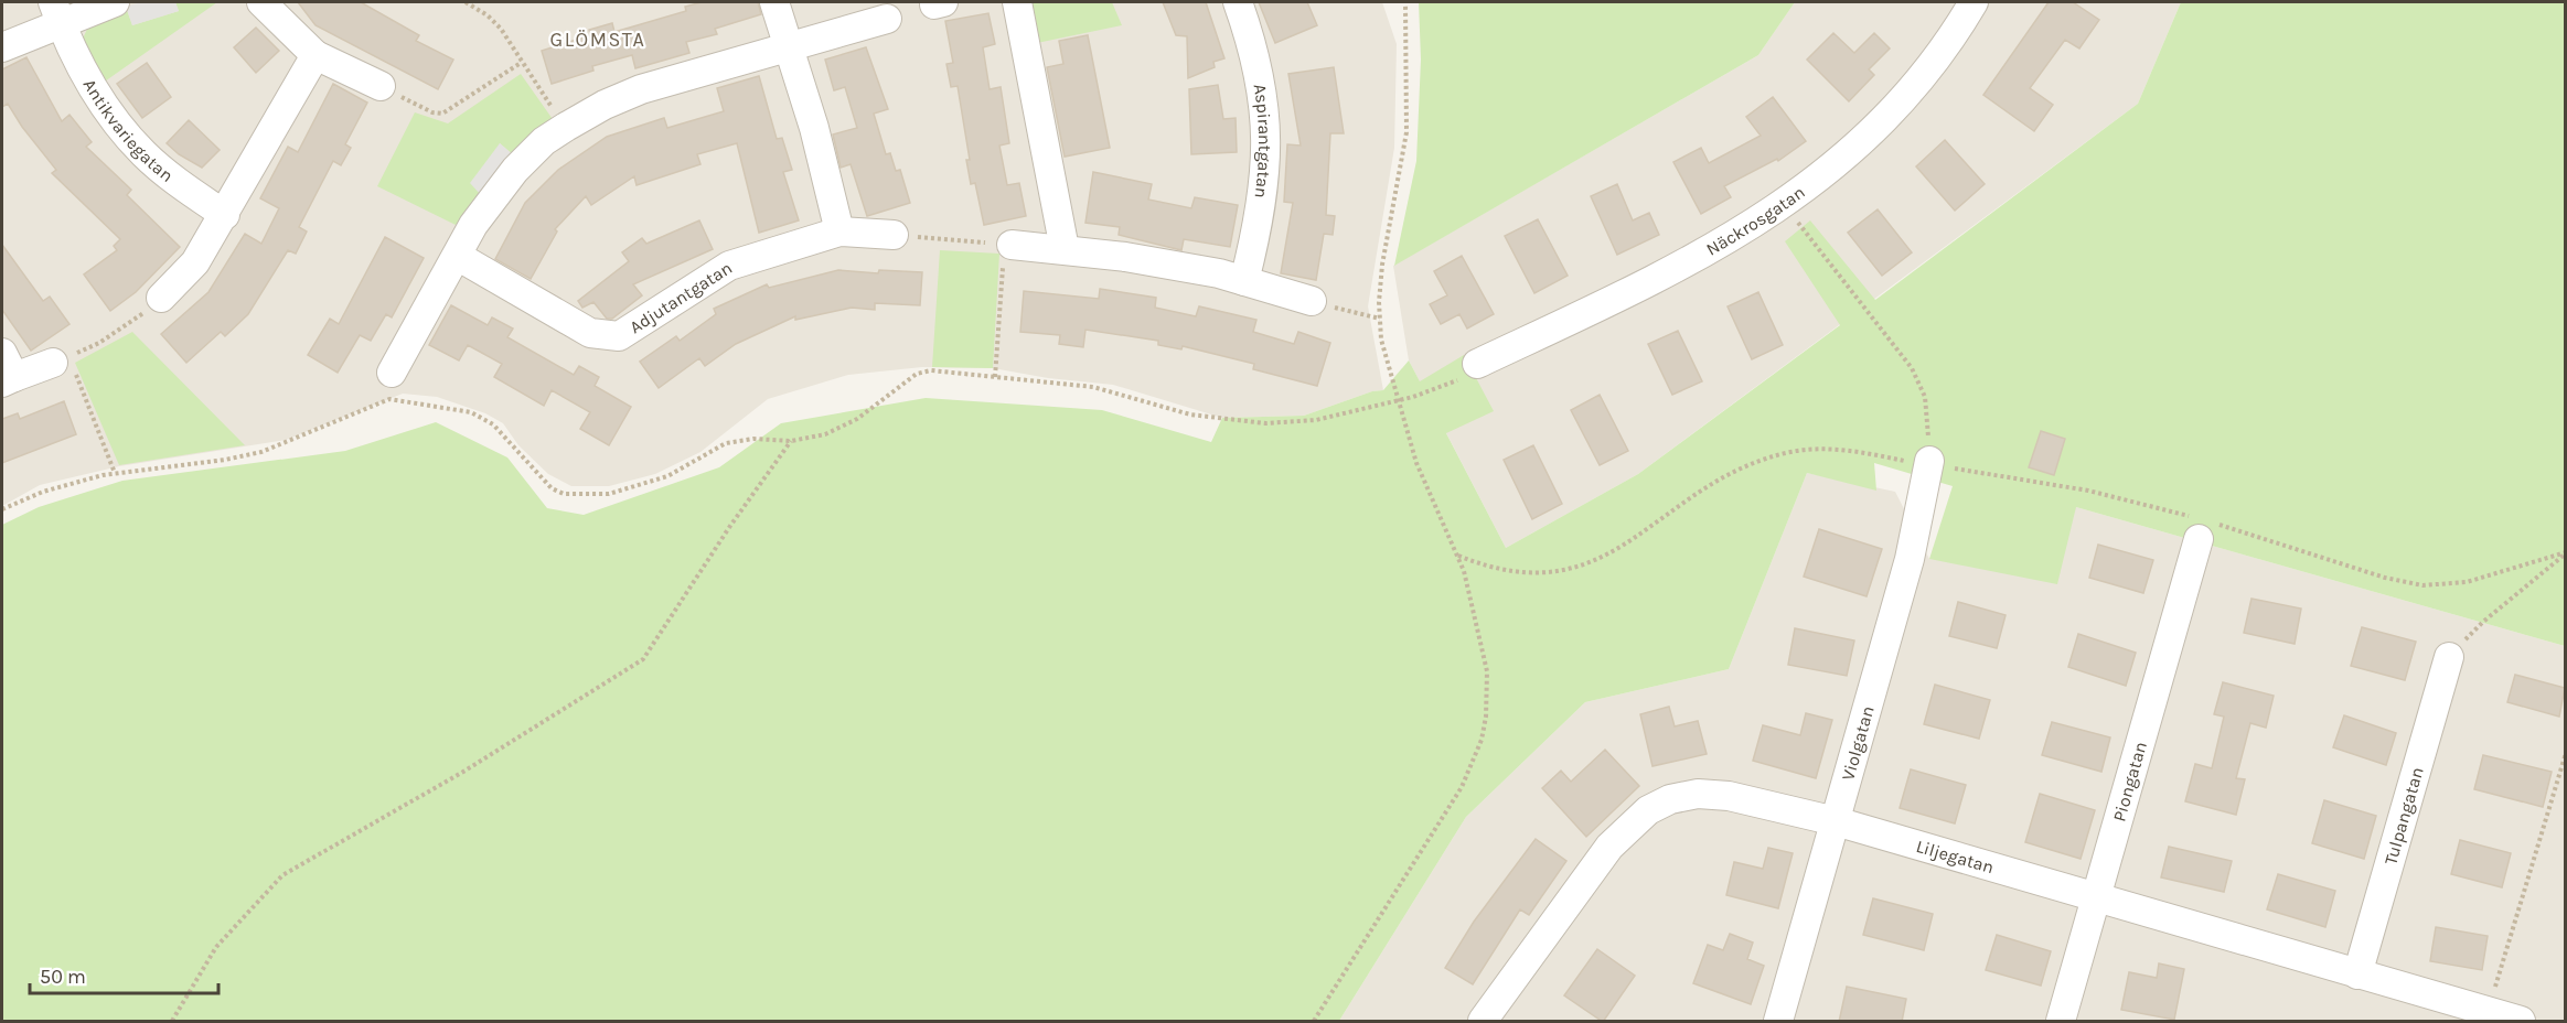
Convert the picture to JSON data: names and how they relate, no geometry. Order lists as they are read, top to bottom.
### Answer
{
  "streets": {
    "street": [
      "Antikvariegatan",
      "Aspirantgatan",
      "Näckrosgatan",
      "Adjutantgatan",
      "Violgatan",
      "Piongatan",
      "Tulpangatan",
      "Liljegatan"
    ]
  },
  "crossings": [
    ["Violgatan", "Liljegatan"],
    ["Piongatan", "Liljegatan"],
    ["Tulpangatan", "Liljegatan"]
  ],
  "districts": ["GLÖMSTA"],
  "scale_bar": "50 m"
}
